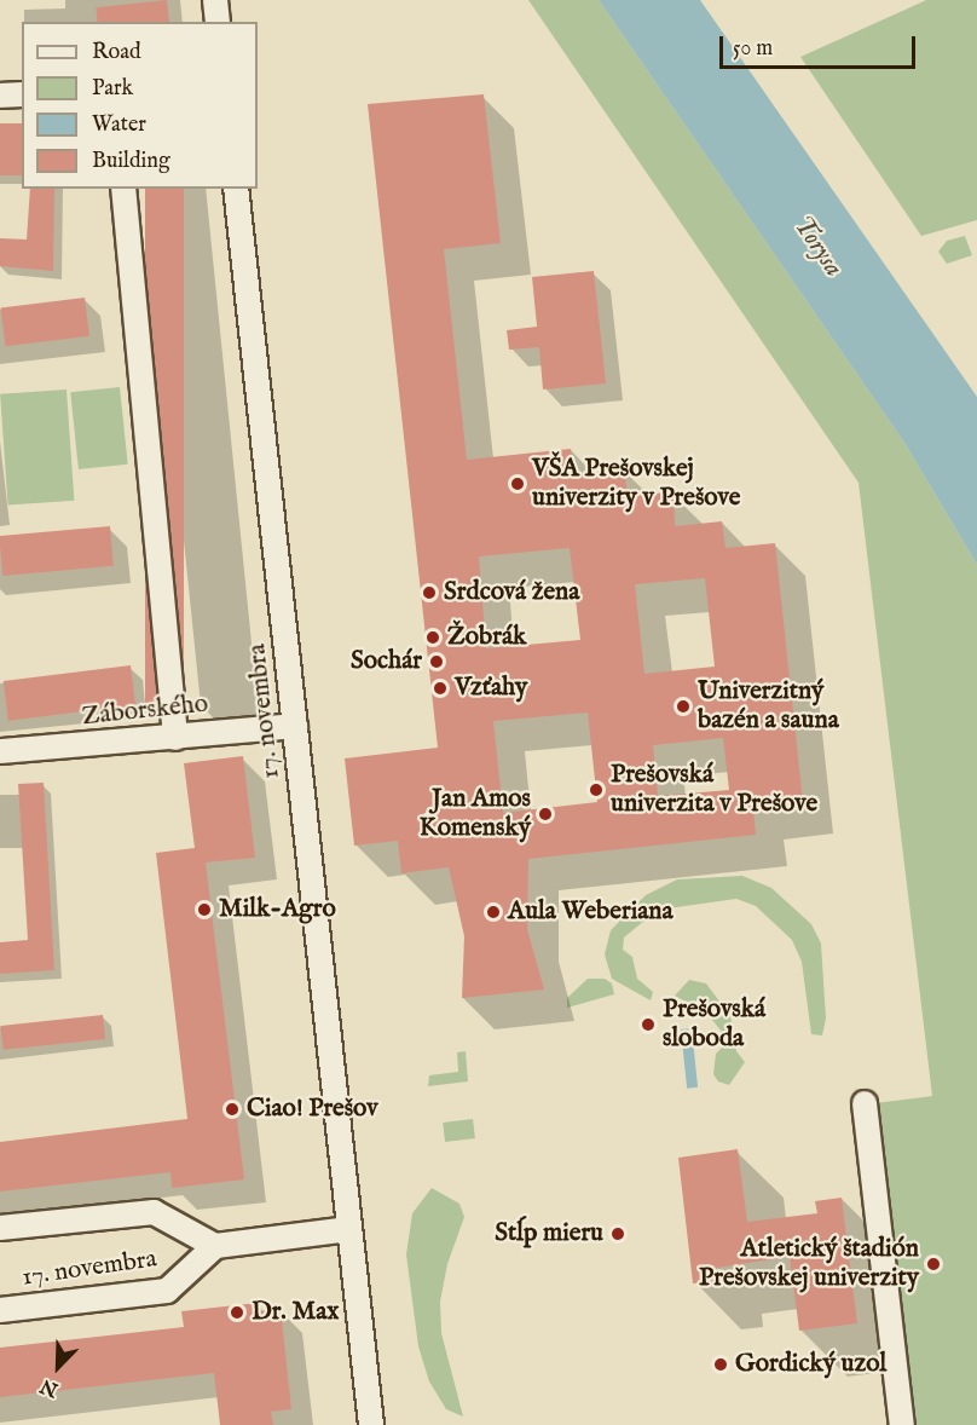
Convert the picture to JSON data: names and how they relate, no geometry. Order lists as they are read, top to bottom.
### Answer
{
  "streets": {
    "street": ["Záborského", "17. novembra"]
  },
  "crossings": [
    ["Záborského", "17. novembra"]
  ],
  "water": ["Torysa"],
  "places": [
    "VŠA Prešovskej univerzity v Prešove",
    "Srdcová žena",
    "Žobrák",
    "Sochár",
    "Vzťahy",
    "Univerzitný bazén a sauna",
    "Prešovská univerzita v Prešove",
    "Jan Amos Komenský",
    "Milk-Agro",
    "Aula Weberiana",
    "Prešovská sloboda",
    "Ciao! Prešov",
    "Stĺp mieru",
    "Atletický štadión Prešovskej univerzity",
    "Dr. Max",
    "Gordický uzol"
  ],
  "legend": [
    "Road",
    "Park",
    "Water",
    "Building"
  ],
  "scale_bar": "50 m",
  "north": "bottom left"
}
